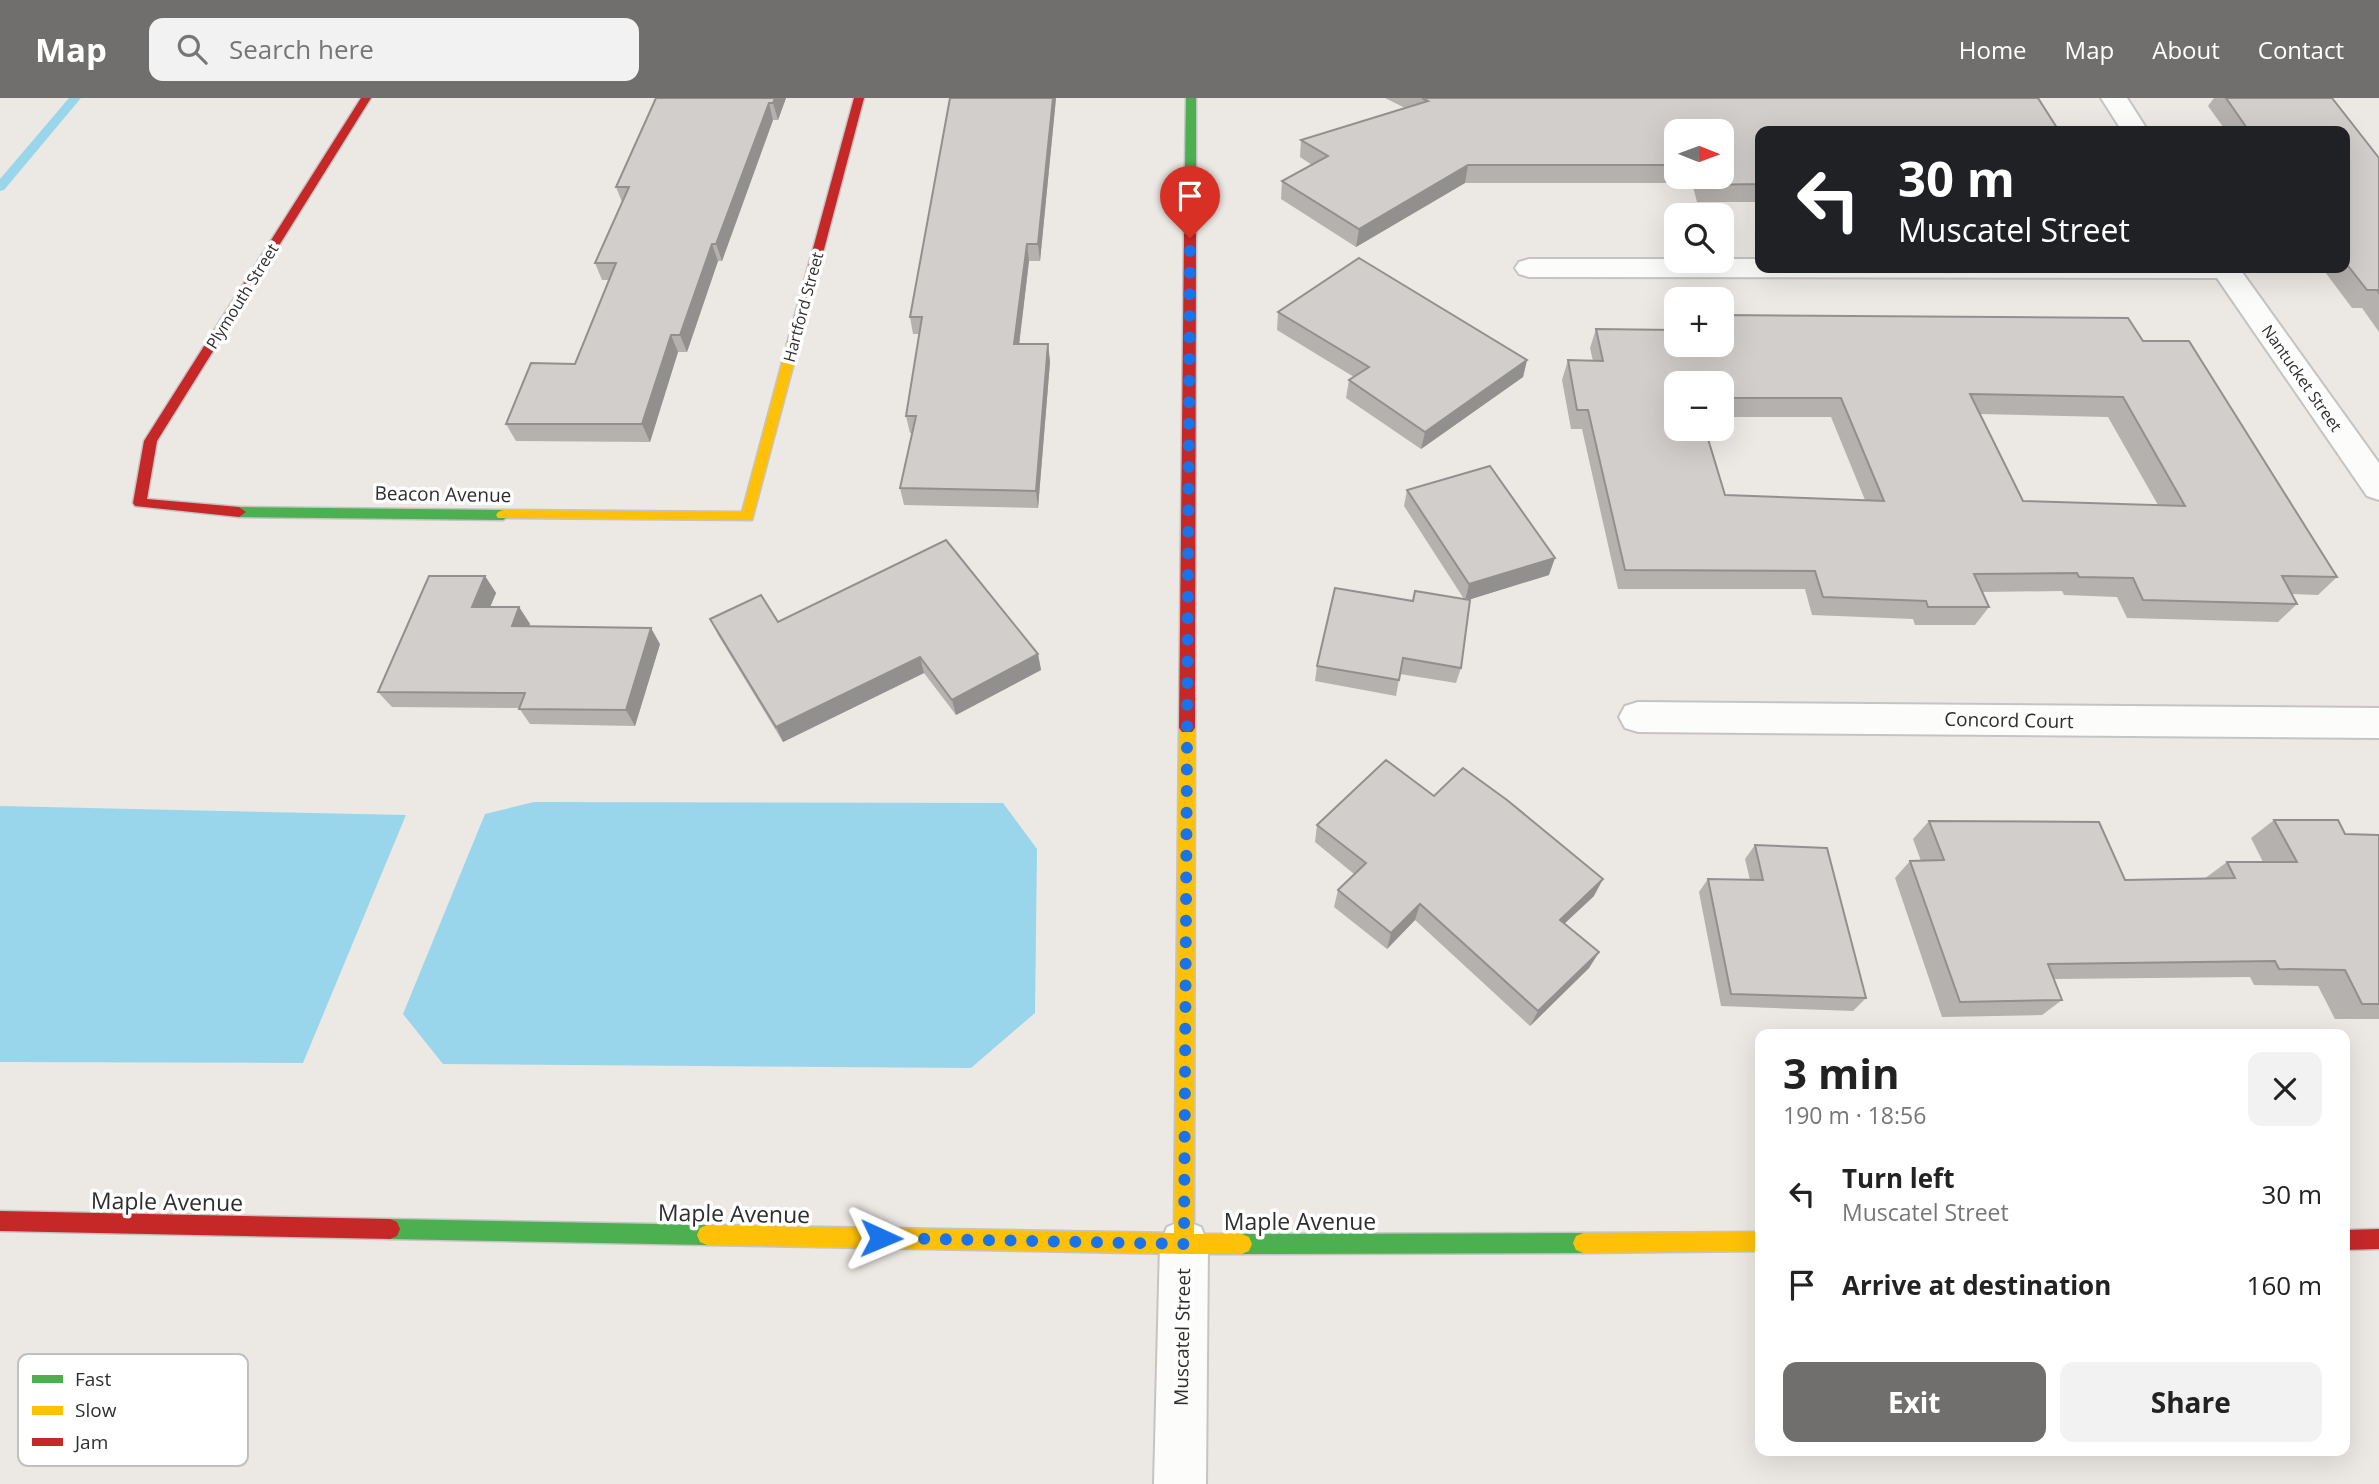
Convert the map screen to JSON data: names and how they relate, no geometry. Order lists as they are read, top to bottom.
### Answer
{
  "streets": {
    "street": [
      "Plymouth Street",
      "Hartford Street",
      "Nantucket Street",
      "Beacon Avenue",
      "Concord Court",
      "Maple Avenue",
      "Muscatel Street"
    ]
  },
  "crossings": [
    ["Plymouth Street", "Beacon Avenue"],
    ["Hartford Street", "Beacon Avenue"],
    ["Maple Avenue", "Muscatel Street"]
  ],
  "legend": ["Fast", "Slow", "Jam"],
  "north": "right",
  "page": {
    "header": "Map",
    "search": "Search here",
    "nav": [
      "Home",
      "Map",
      "About",
      "Contact"
    ],
    "map_buttons": ["+", "−"],
    "turn": ["30 m", "Muscatel Street"],
    "heading": ["3 min", "190 m · 18:56"],
    "list": [
      {
        "name": "Turn left",
        "note": "Muscatel Street",
        "value": "30 m"
      },
      {
        "name": "Arrive at destination",
        "value": "160 m"
      }
    ],
    "buttons": ["Exit", "Share"]
  }
}
